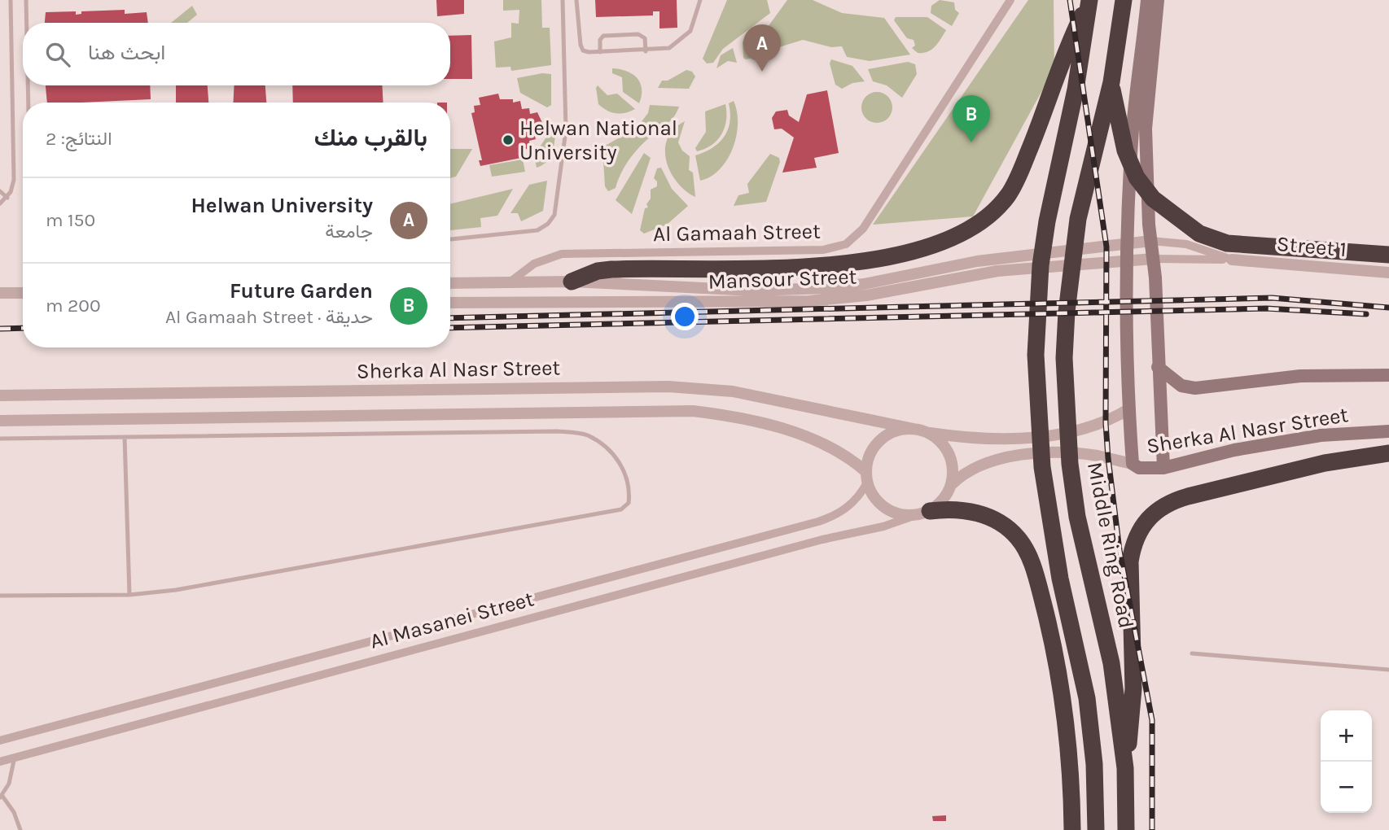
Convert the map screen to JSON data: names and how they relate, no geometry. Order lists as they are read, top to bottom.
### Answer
{
  "streets": {
    "highway": ["Middle Ring Road"],
    "main road": ["Sherka Al Nasr Street"],
    "street": [
      "Al Gamaah Street",
      "Street 1",
      "Mansour Street",
      "Al Masanei Street"
    ]
  },
  "crossings": [
    ["Al Gamaah Street", "Mansour Street"],
    ["Street 1", "Mansour Street"],
    ["Sherka Al Nasr Street", "Al Masanei Street"]
  ],
  "places": ["Helwan National University"],
  "page": {
    "search": "ابحث هنا",
    "pins": ["A", "B"],
    "heading": ["بالقرب منك", "النتائج: 2"],
    "list": [
      {
        "mark": "A",
        "name": "Helwan University",
        "note": "جامعة",
        "value": "150 m"
      },
      {
        "mark": "B",
        "name": "Future Garden",
        "note": "حديقة · Al Gamaah Street",
        "value": "200 m"
      }
    ],
    "map_buttons": ["+", "−"]
  }
}
